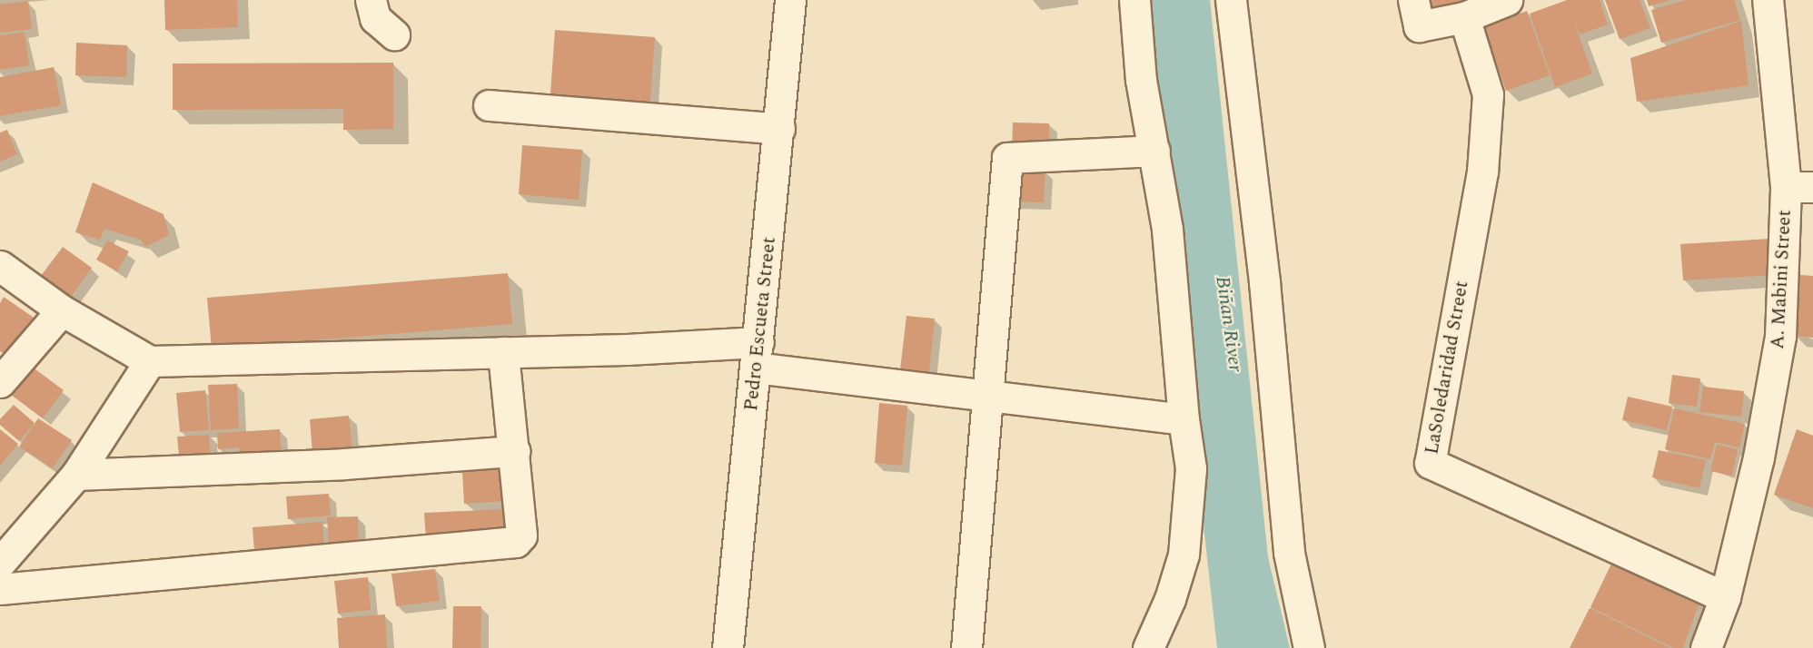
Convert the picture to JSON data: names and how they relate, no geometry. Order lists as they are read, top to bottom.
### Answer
{
  "streets": {
    "street": ["A. Mabini Street", "Pedro Escueta Street", "LaSoledaridad Street"]
  },
  "crossings": [
    ["A. Mabini Street", "LaSoledaridad Street"]
  ],
  "water": ["Biñan River"]
}
